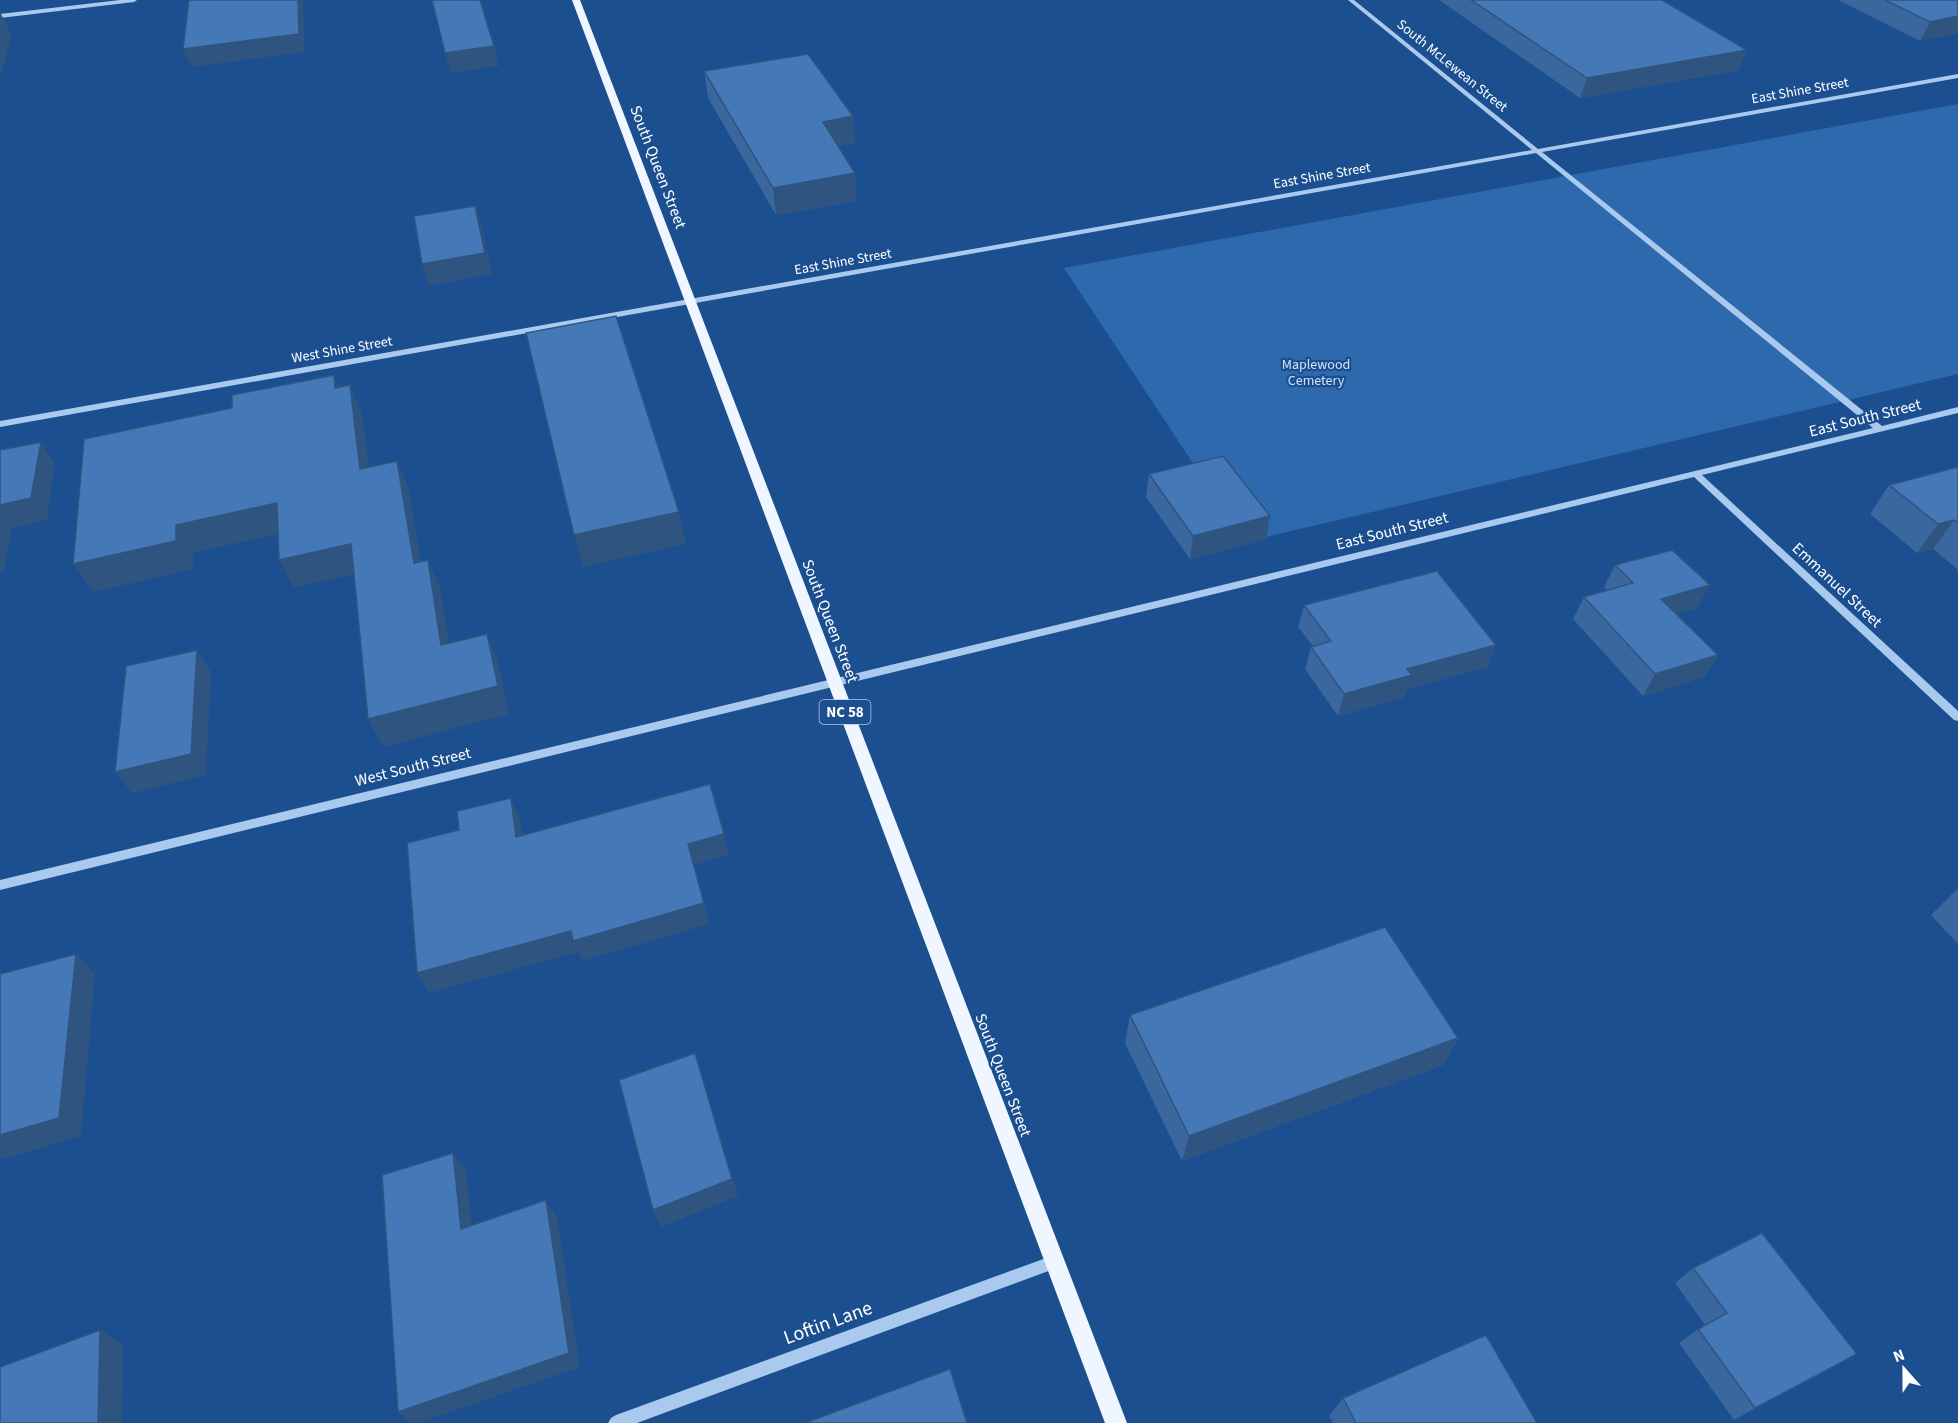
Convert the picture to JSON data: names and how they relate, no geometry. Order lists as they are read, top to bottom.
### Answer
{
  "streets": {
    "main road": ["South Queen Street", "NC 58"],
    "street": [
      "South McLewean Street",
      "East Shine Street",
      "West Shine Street",
      "East South Street",
      "Emmanuel Street",
      "West South Street",
      "Loftin Lane"
    ]
  },
  "crossings": [
    ["South McLewean Street", "East Shine Street"],
    ["South McLewean Street", "East South Street"],
    ["East Shine Street", "South Queen Street"],
    ["East Shine Street", "West Shine Street"],
    ["South Queen Street", "West Shine Street"],
    ["South Queen Street", "East South Street"],
    ["South Queen Street", "West South Street"],
    ["South Queen Street", "Loftin Lane"],
    ["East South Street", "Emmanuel Street"],
    ["East South Street", "West South Street"]
  ],
  "parks": ["Maplewood Cemetery"],
  "north": "top"
}
